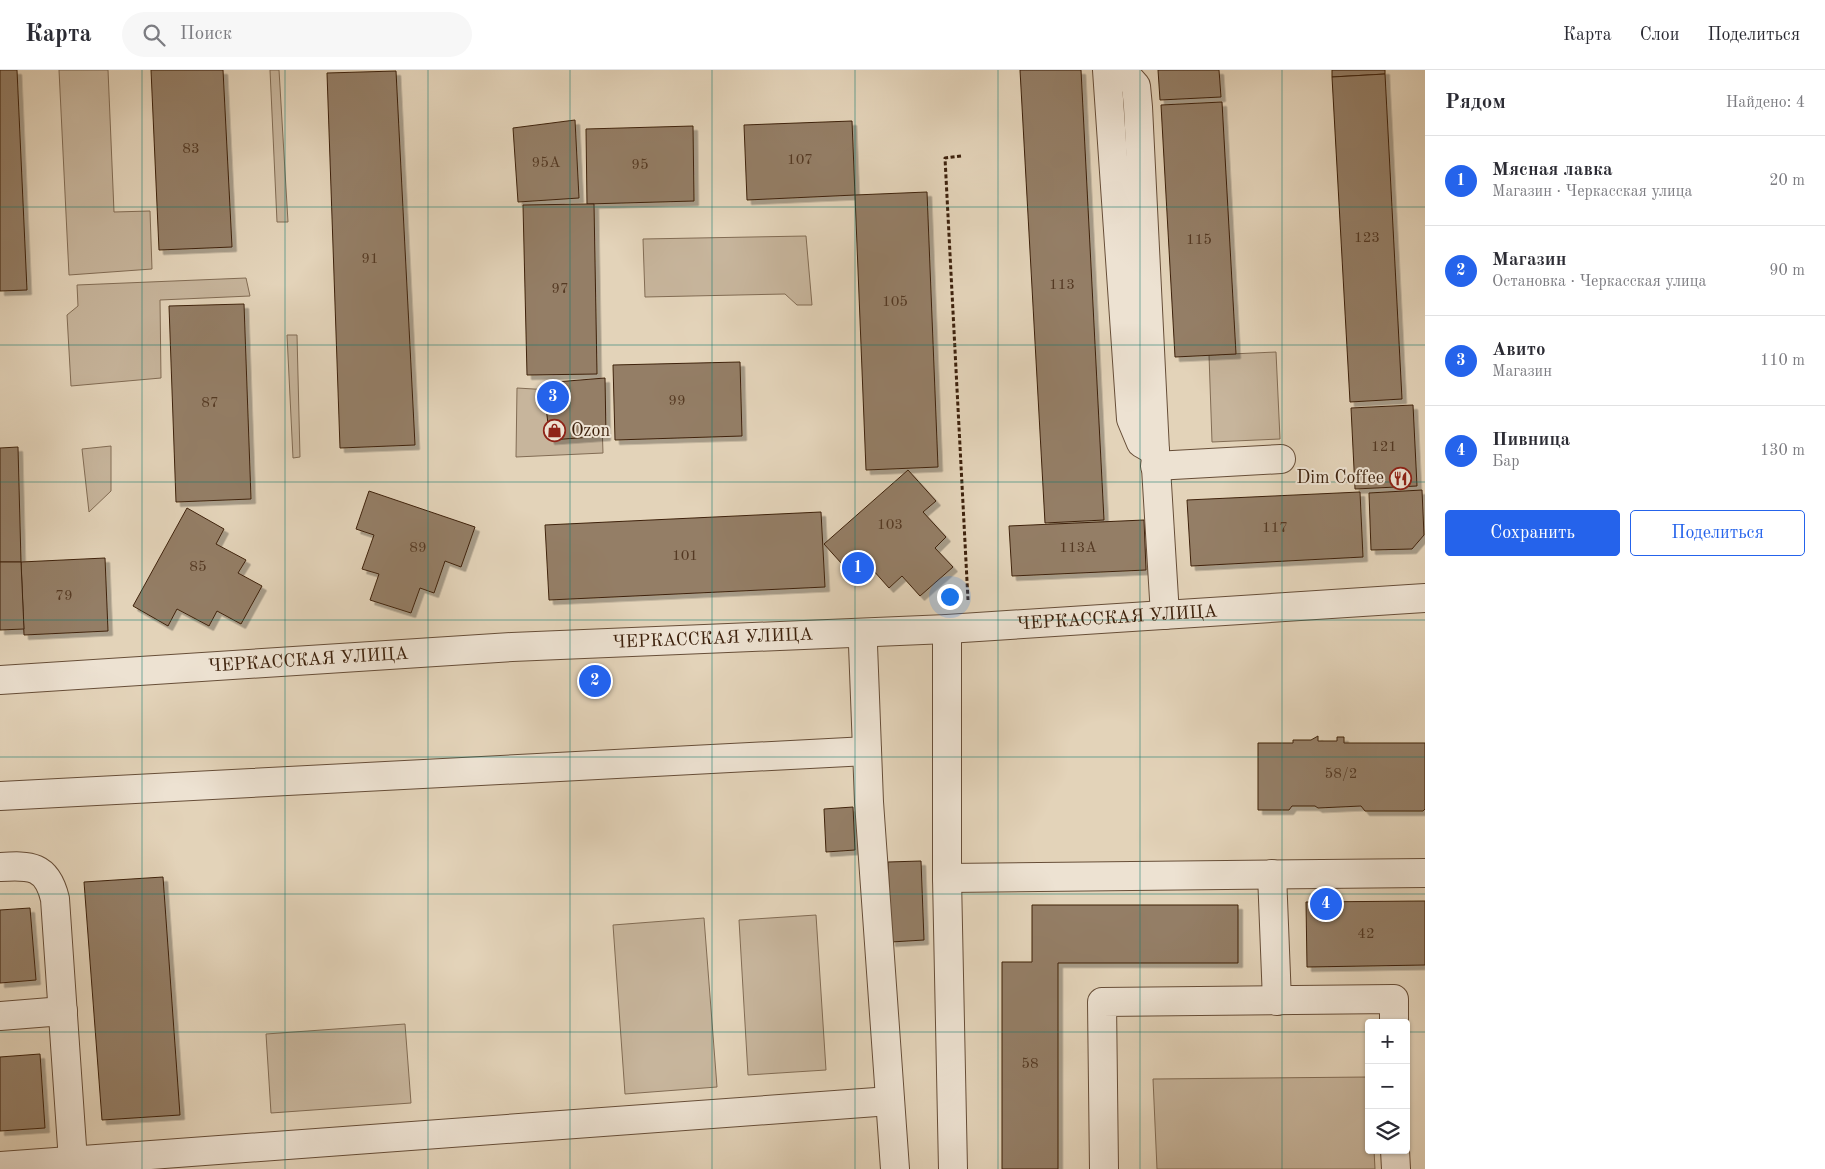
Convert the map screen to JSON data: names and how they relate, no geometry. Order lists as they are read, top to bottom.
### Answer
{
  "streets": {
    "street": ["ЧЕРКАССКАЯ УЛИЦА"]
  },
  "places": {
    "shop": ["Ozon"],
    "restaurant": ["Dim Coffee"]
  },
  "house_numbers": [
    "83",
    "107",
    "95А",
    "95",
    "123",
    "115",
    "91",
    "113",
    "97",
    "105",
    "99",
    "87",
    "121",
    "103",
    "117",
    "89",
    "113А",
    "101",
    "85",
    "79",
    "58/2",
    "42",
    "58"
  ],
  "page": {
    "header": "Карта",
    "search": "Поиск",
    "nav": ["Карта", "Слои", "Поделиться"],
    "heading": ["Рядом", "Найдено: 4"],
    "list": [
      {
        "mark": "1",
        "name": "Мясная лавка",
        "note": "Магазин · Черкасская улица",
        "value": "20 m"
      },
      {
        "mark": "2",
        "name": "Магазин",
        "note": "Остановка · Черкасская улица",
        "value": "90 m"
      },
      {
        "mark": "3",
        "name": "Авито",
        "note": "Магазин",
        "value": "110 m"
      },
      {
        "mark": "4",
        "name": "Пивница",
        "note": "Бар",
        "value": "130 m"
      }
    ],
    "pins": [
      "3",
      "1",
      "2",
      "4"
    ],
    "buttons": ["Сохранить", "Поделиться"],
    "map_buttons": ["+", "−"]
  }
}
